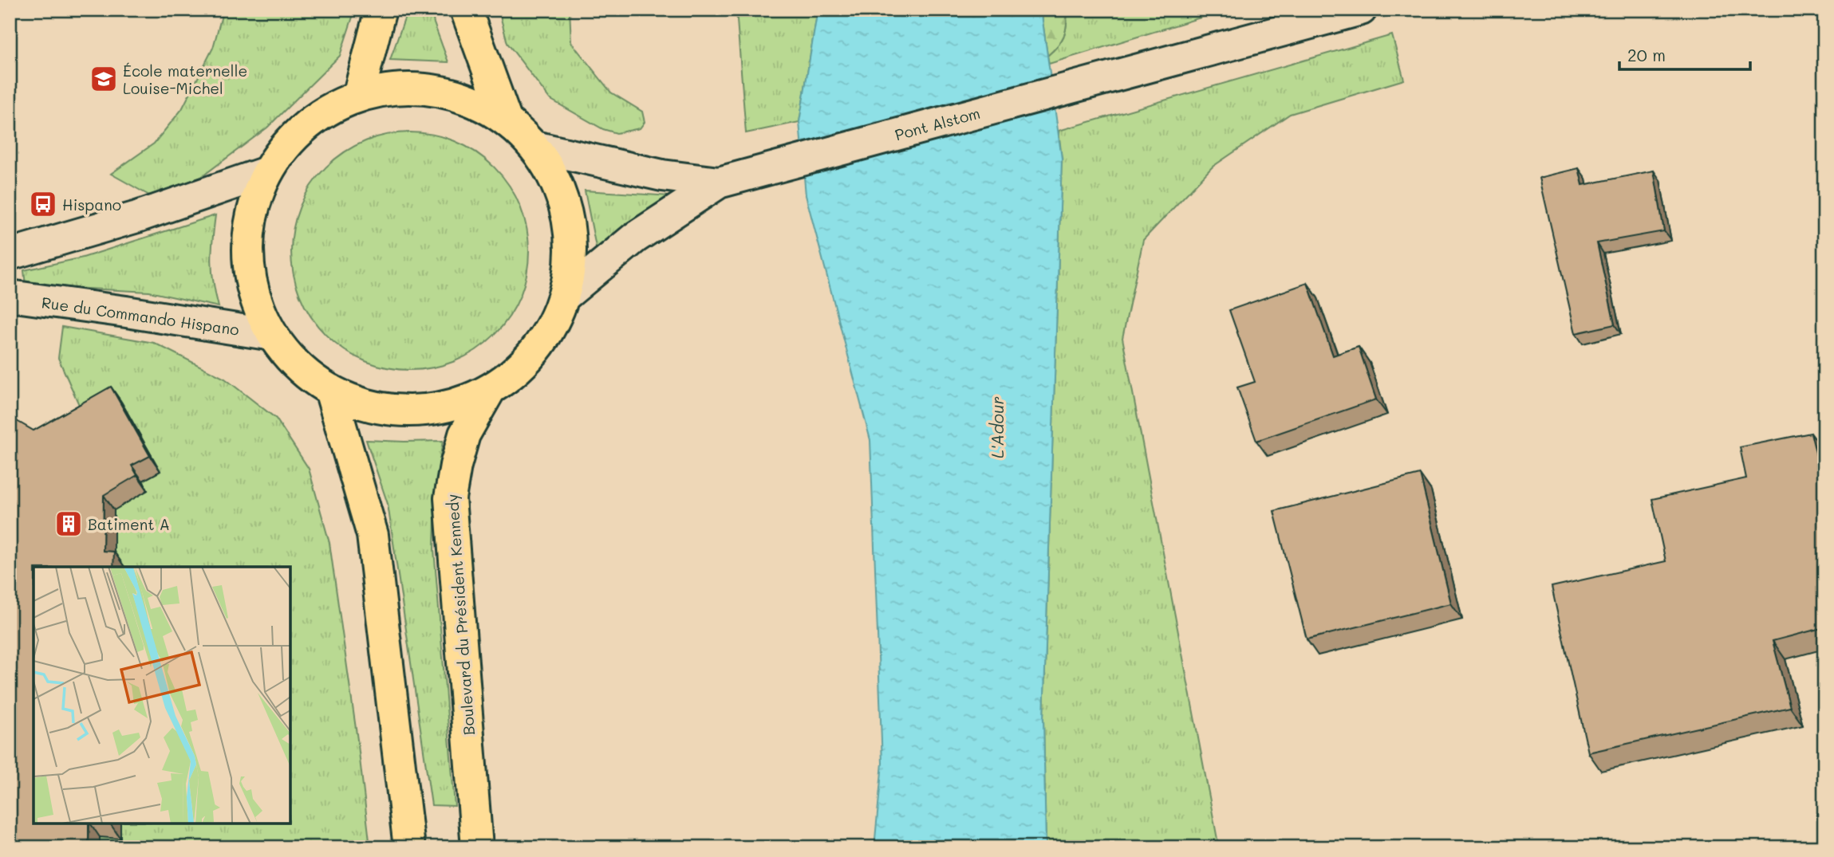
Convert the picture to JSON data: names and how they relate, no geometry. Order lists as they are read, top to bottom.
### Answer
{
  "streets": {
    "main road": ["Pont Alstom", "Rue du Commando Hispano", "Boulevard du Président Kennedy"]
  },
  "water": ["L'Adour"],
  "places": {
    "school or university": ["École maternelle Louise-Michel"],
    "bus stop": ["Hispano"],
    "building": ["Batiment A"]
  },
  "scale_bar": "20 m"
}
